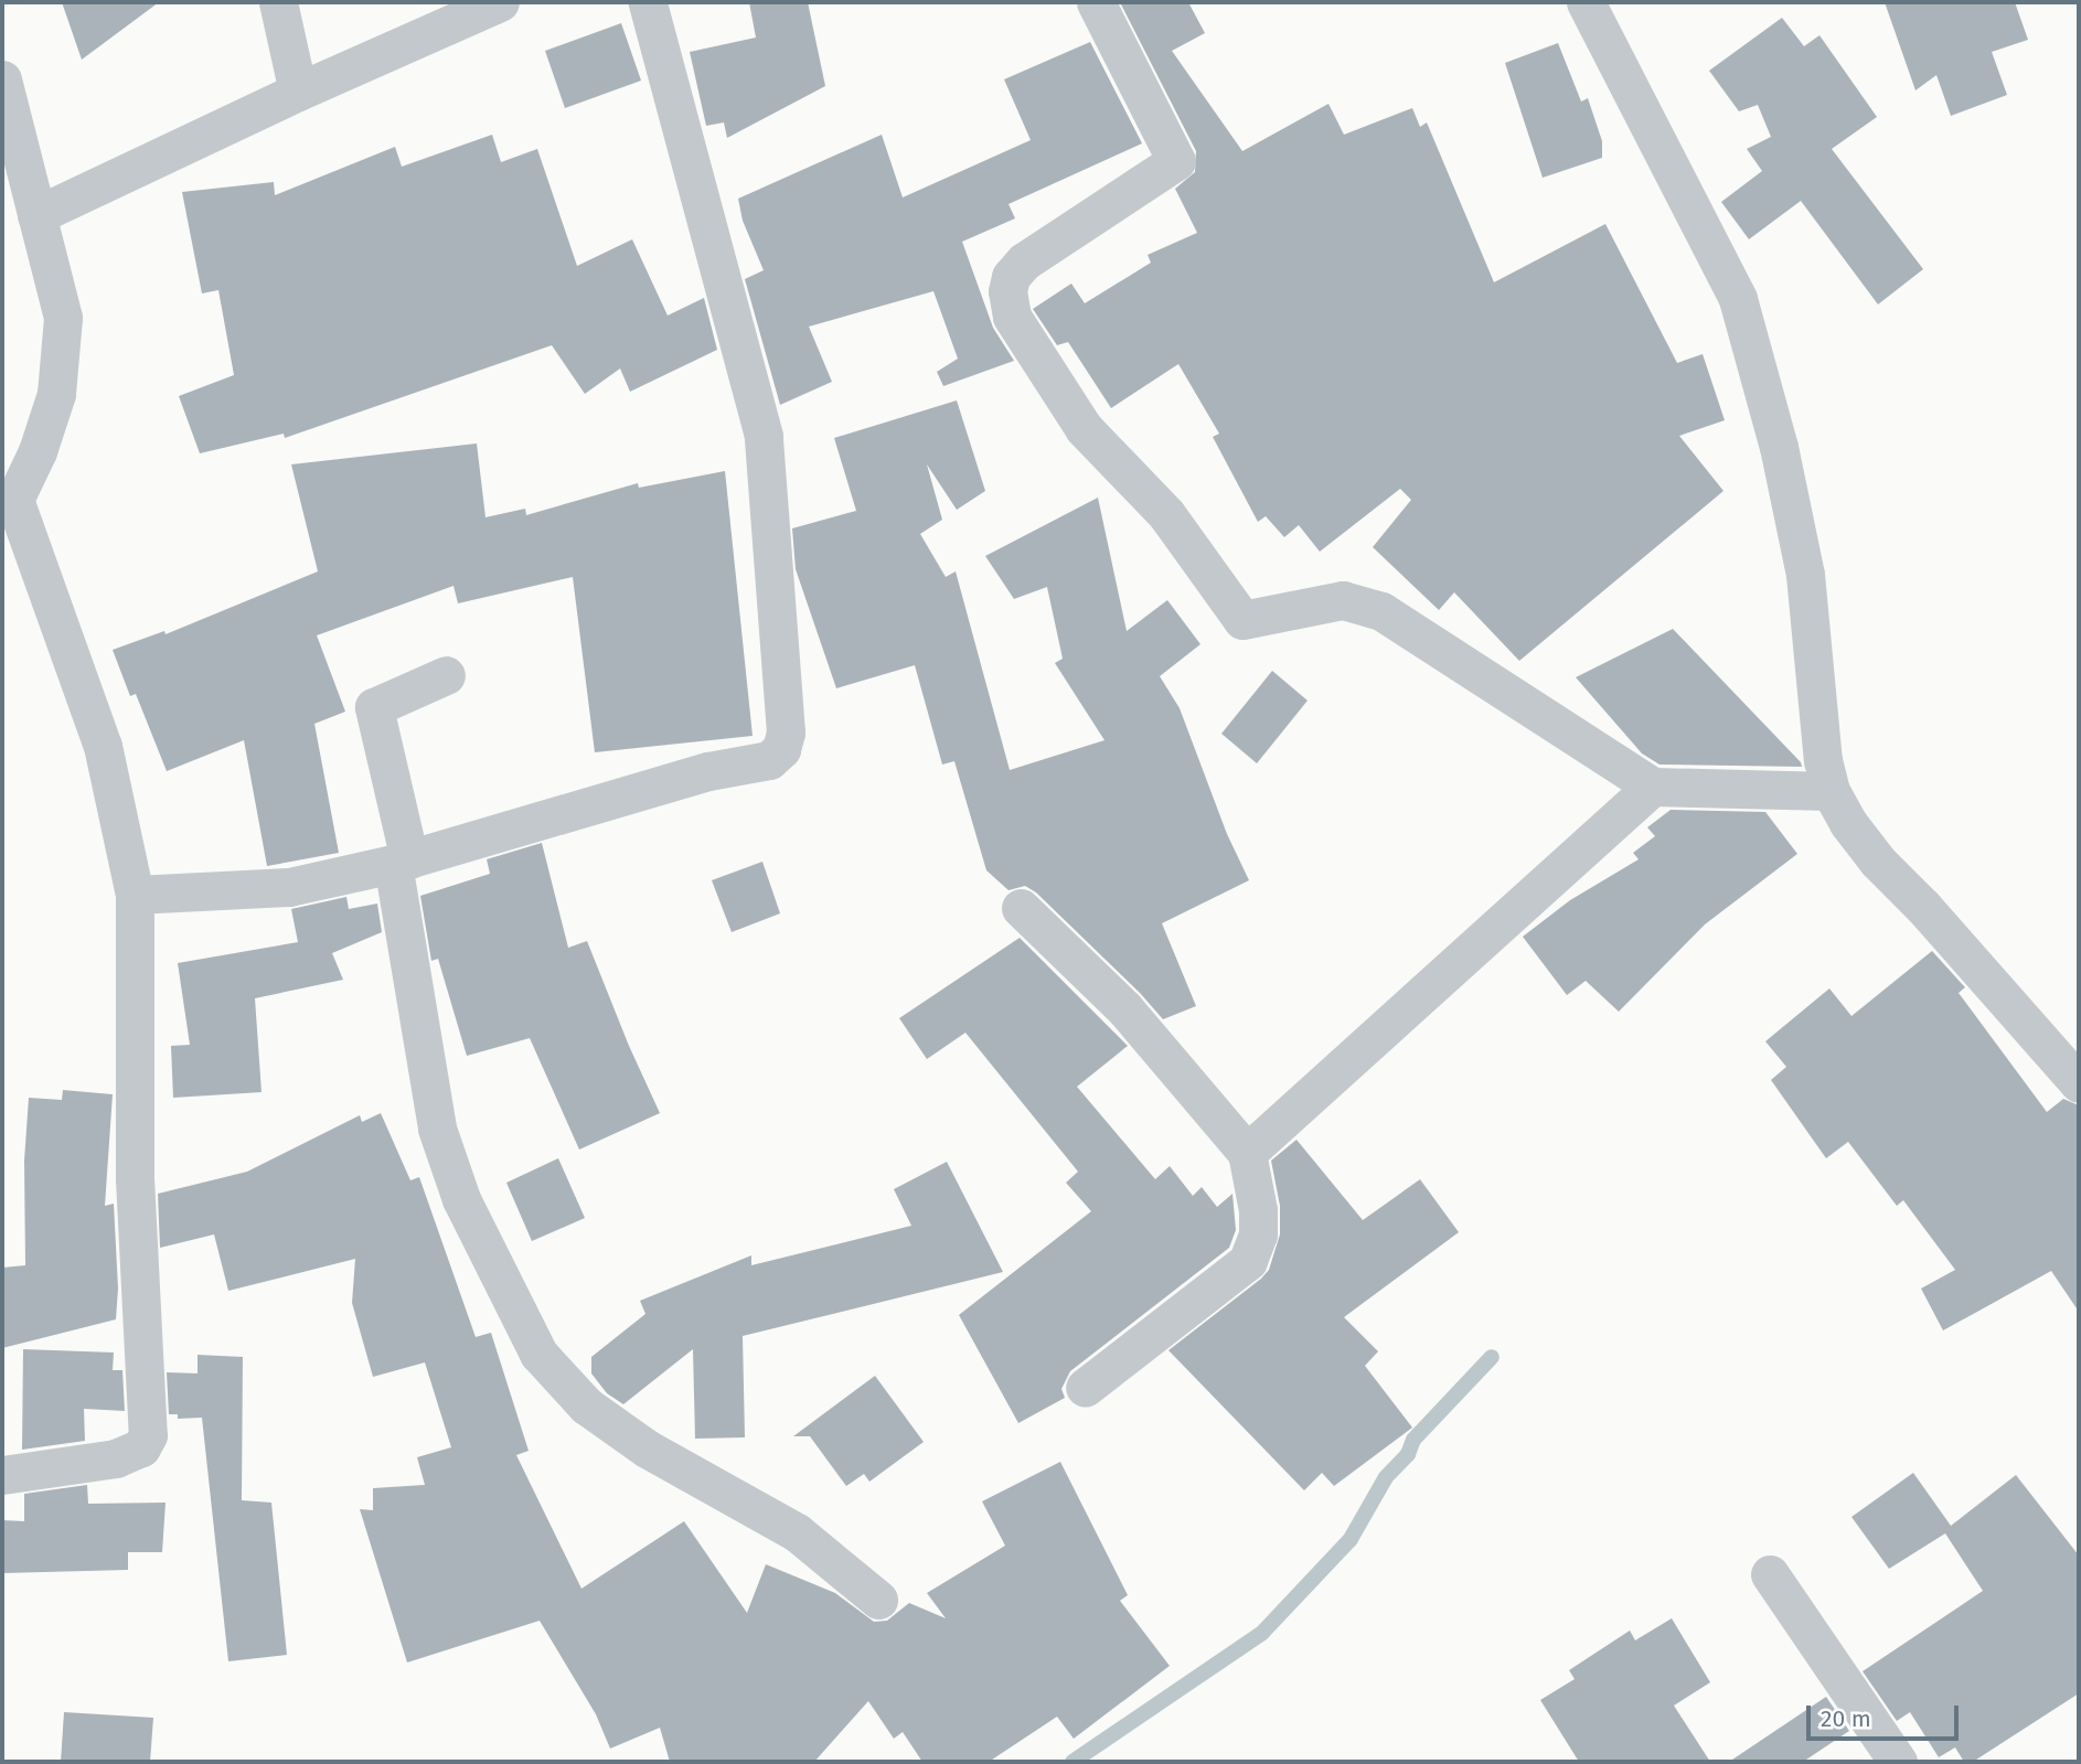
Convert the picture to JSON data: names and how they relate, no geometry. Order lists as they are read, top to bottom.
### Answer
{
  "scale_bar": "20 m"
}
